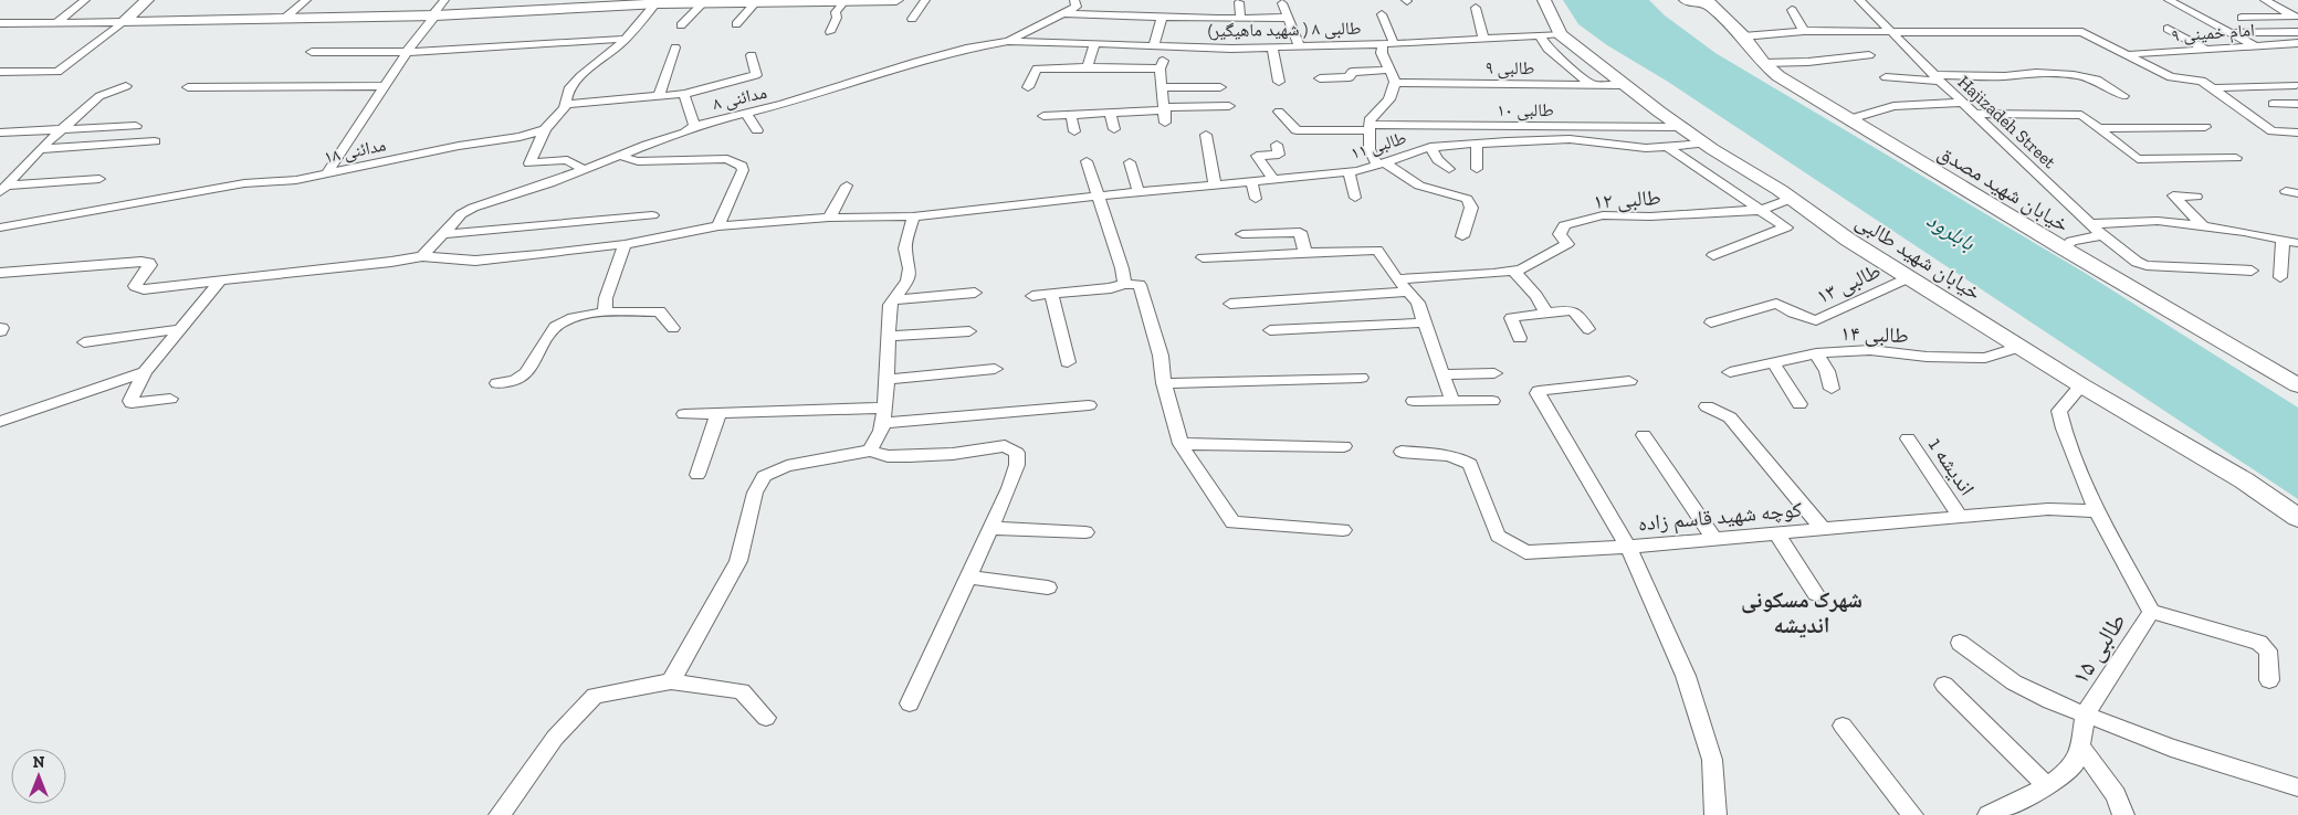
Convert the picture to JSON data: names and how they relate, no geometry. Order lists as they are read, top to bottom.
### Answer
{
  "streets": {
    "street": [
      "طالبی ۸ ( شهید ماهیگیر)",
      "امام خمینی ۹",
      "طالبی ۹",
      "مدائنی ۸",
      "طالبی ۱۰",
      "Hajizadeh Street",
      "طالبی ۱۱",
      "مدائنی ۱۸",
      "خیابان شهید مصدق",
      "طالبی ۱۲",
      "خیابان شهید طالبی",
      "طالبی ۱۳",
      "طالبی ۱۴",
      "اندیشه 1",
      "کوچه شهید قاسم زاده",
      "طالبی ۱۵"
    ]
  },
  "crossings": [
    ["طالبی ۸ ( شهید ماهیگیر)", "مدائنی ۸"],
    ["طالبی ۸ ( شهید ماهیگیر)", "خیابان شهید طالبی"],
    ["طالبی ۹", "خیابان شهید طالبی"],
    ["مدائنی ۸", "طالبی ۱۱"],
    ["طالبی ۱۰", "خیابان شهید طالبی"],
    ["طالبی ۱۱", "خیابان شهید طالبی"],
    ["طالبی ۱۲", "خیابان شهید طالبی"],
    ["خیابان شهید طالبی", "طالبی ۱۳"],
    ["خیابان شهید طالبی", "طالبی ۱۴"],
    ["خیابان شهید طالبی", "طالبی ۱۵"],
    ["اندیشه 1", "کوچه شهید قاسم زاده"],
    ["کوچه شهید قاسم زاده", "طالبی ۱۵"]
  ],
  "districts": ["شهرک مسکونی اندیشه"],
  "water": ["بابلرود"],
  "north": "top"
}
